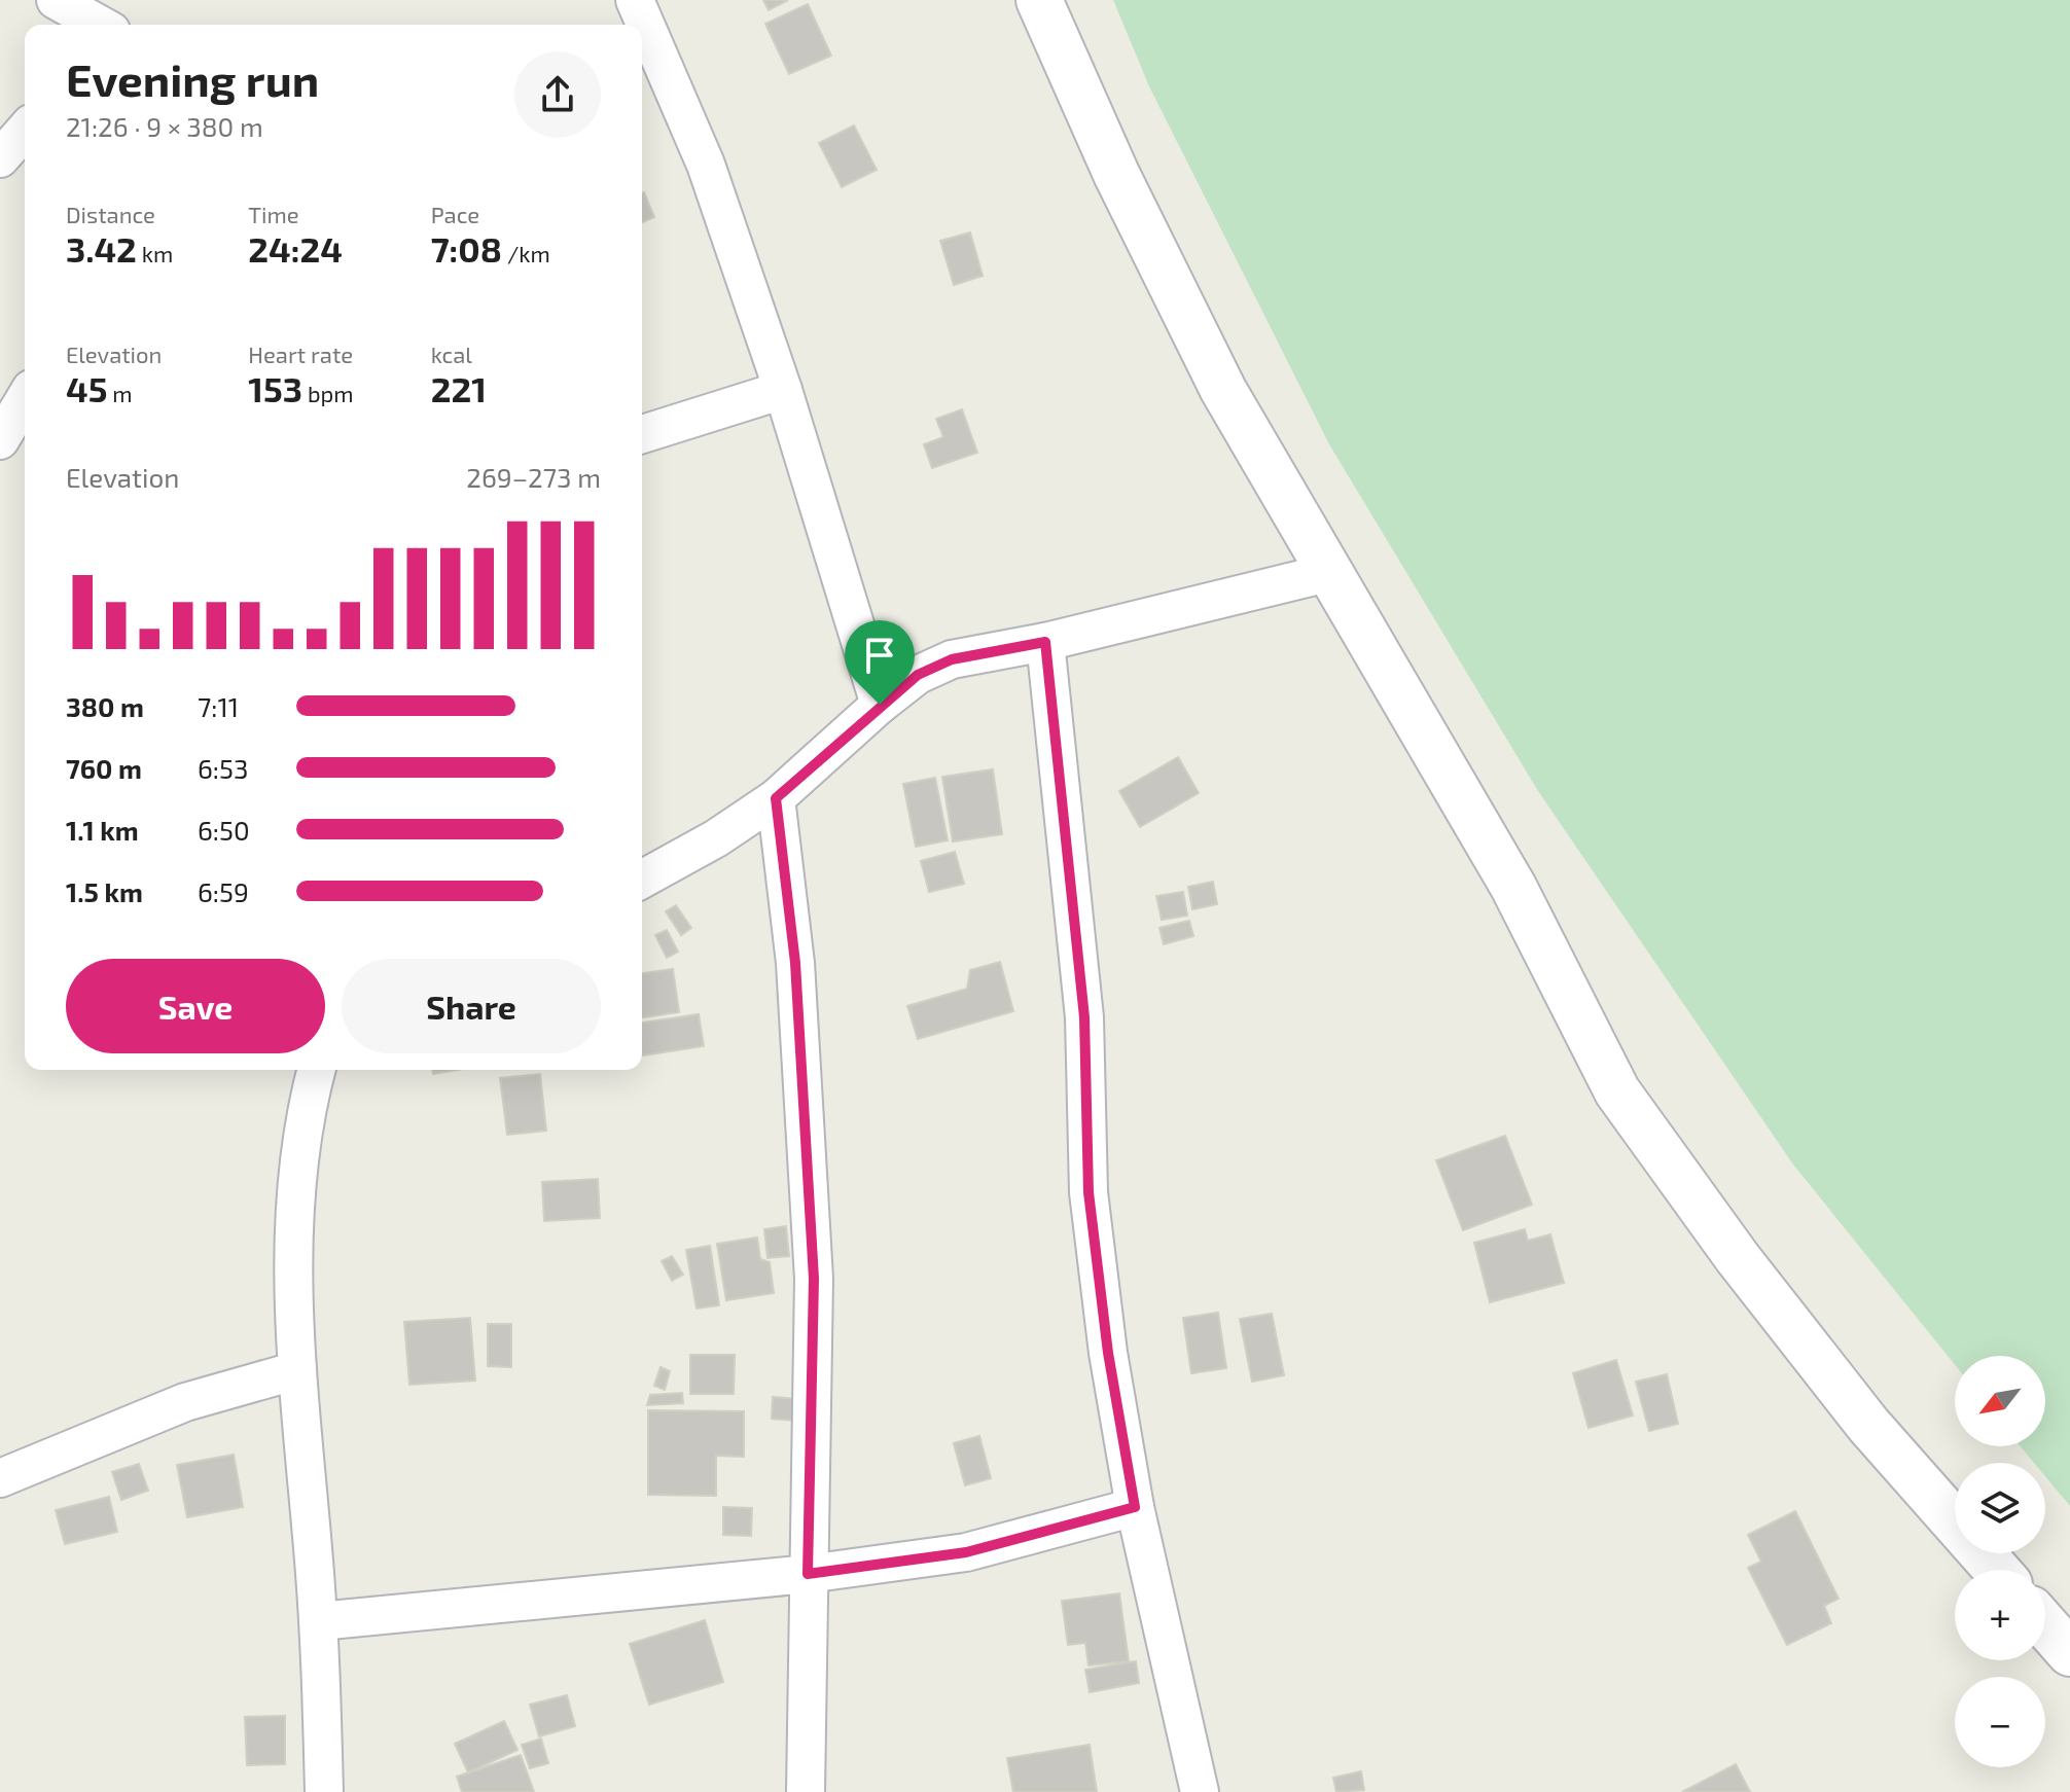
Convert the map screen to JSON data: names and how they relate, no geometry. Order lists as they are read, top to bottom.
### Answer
{
  "north": "bottom left",
  "page": {
    "heading": ["Evening run", "21:26 · 9 × 380 m"],
    "stats": [
      ["Distance", "3.42 km"],
      ["Time", "24:24"],
      ["Pace", "7:08 /km"],
      ["Elevation", "45 m"],
      ["Heart rate", "153 bpm"],
      ["kcal", "221"]
    ],
    "chart": ["Elevation", "269–273 m"],
    "list": [
      {
        "name": "380 m",
        "note": "7:11"
      },
      {
        "name": "760 m",
        "note": "6:53"
      },
      {
        "name": "1.1 km",
        "note": "6:50"
      },
      {
        "name": "1.5 km",
        "note": "6:59"
      }
    ],
    "buttons": ["Save", "Share"],
    "map_buttons": ["+", "−"]
  }
}
